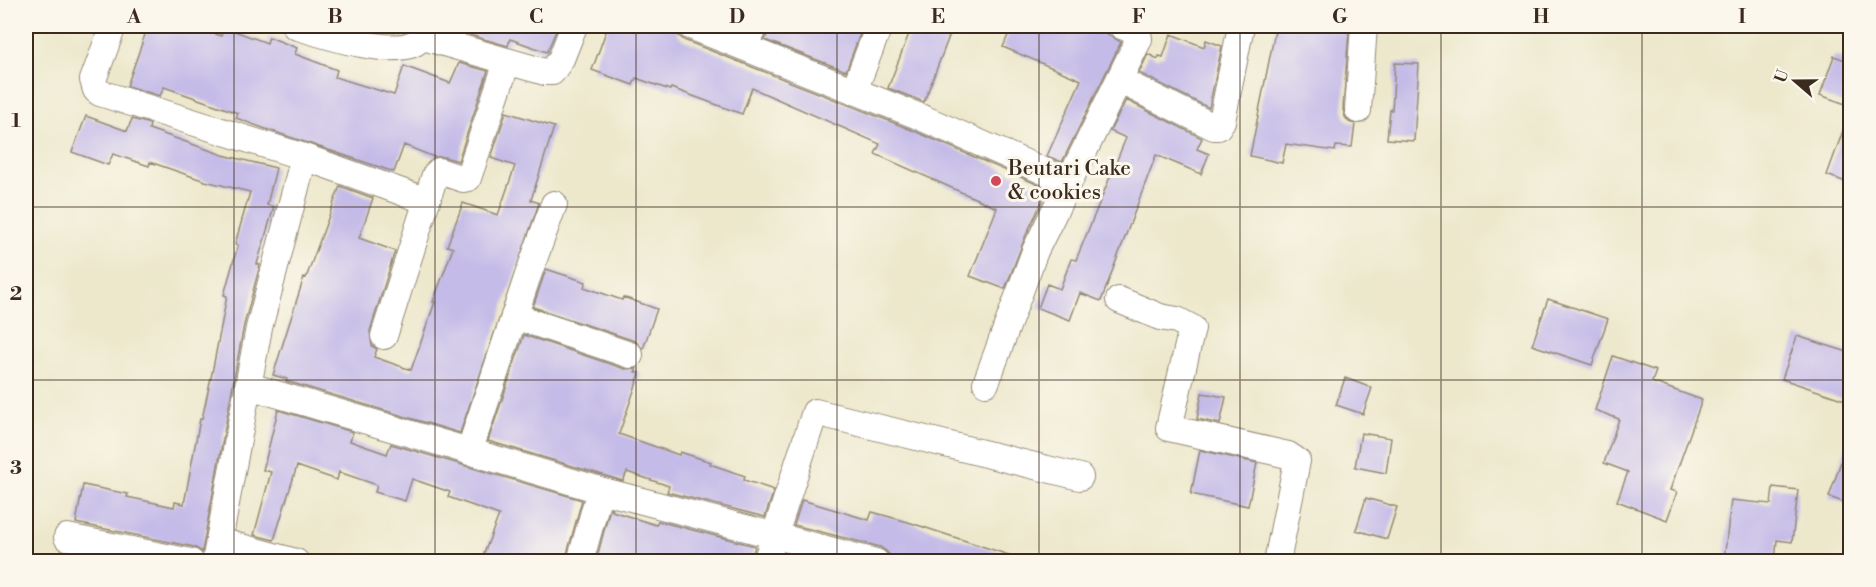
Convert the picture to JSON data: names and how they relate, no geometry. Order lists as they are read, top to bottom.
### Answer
{
  "places": ["Beutari Cake & cookies"],
  "north": "left",
  "grid": {
    "columns": [
      "A",
      "B",
      "C",
      "D",
      "E",
      "F",
      "G",
      "H",
      "I"
    ],
    "rows": ["1", "2", "3"]
  }
}
